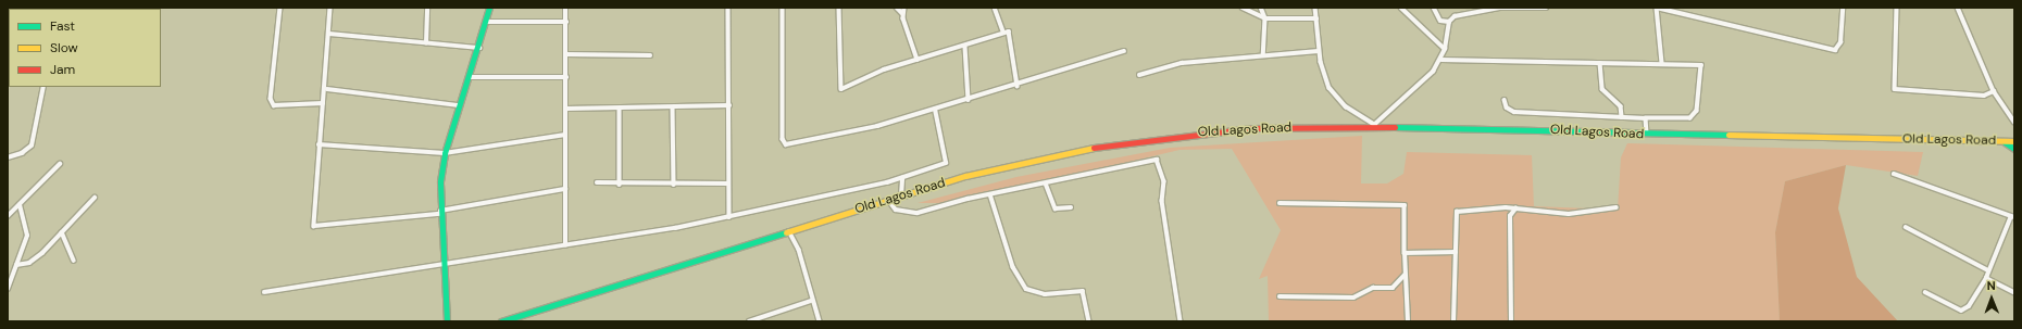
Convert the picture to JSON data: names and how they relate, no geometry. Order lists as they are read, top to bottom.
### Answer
{
  "streets": {
    "main road": ["Old Lagos Road"]
  },
  "legend": ["Fast", "Slow", "Jam"],
  "north": "top"
}
